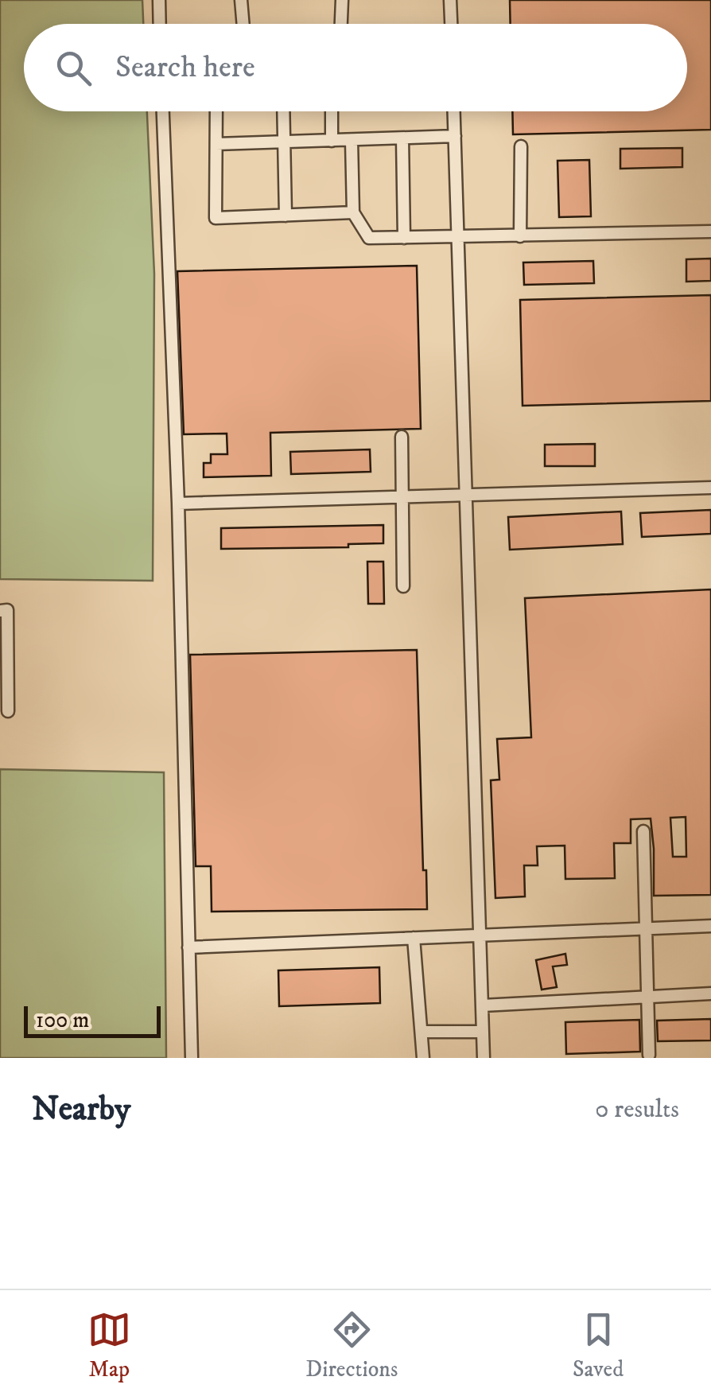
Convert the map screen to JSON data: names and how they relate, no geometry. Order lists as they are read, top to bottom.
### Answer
{
  "scale_bar": "100 m",
  "page": {
    "search": "Search here",
    "scale": "100 m",
    "heading": ["Nearby", "0 results"],
    "nav": ["Map", "Directions", "Saved"]
  }
}
